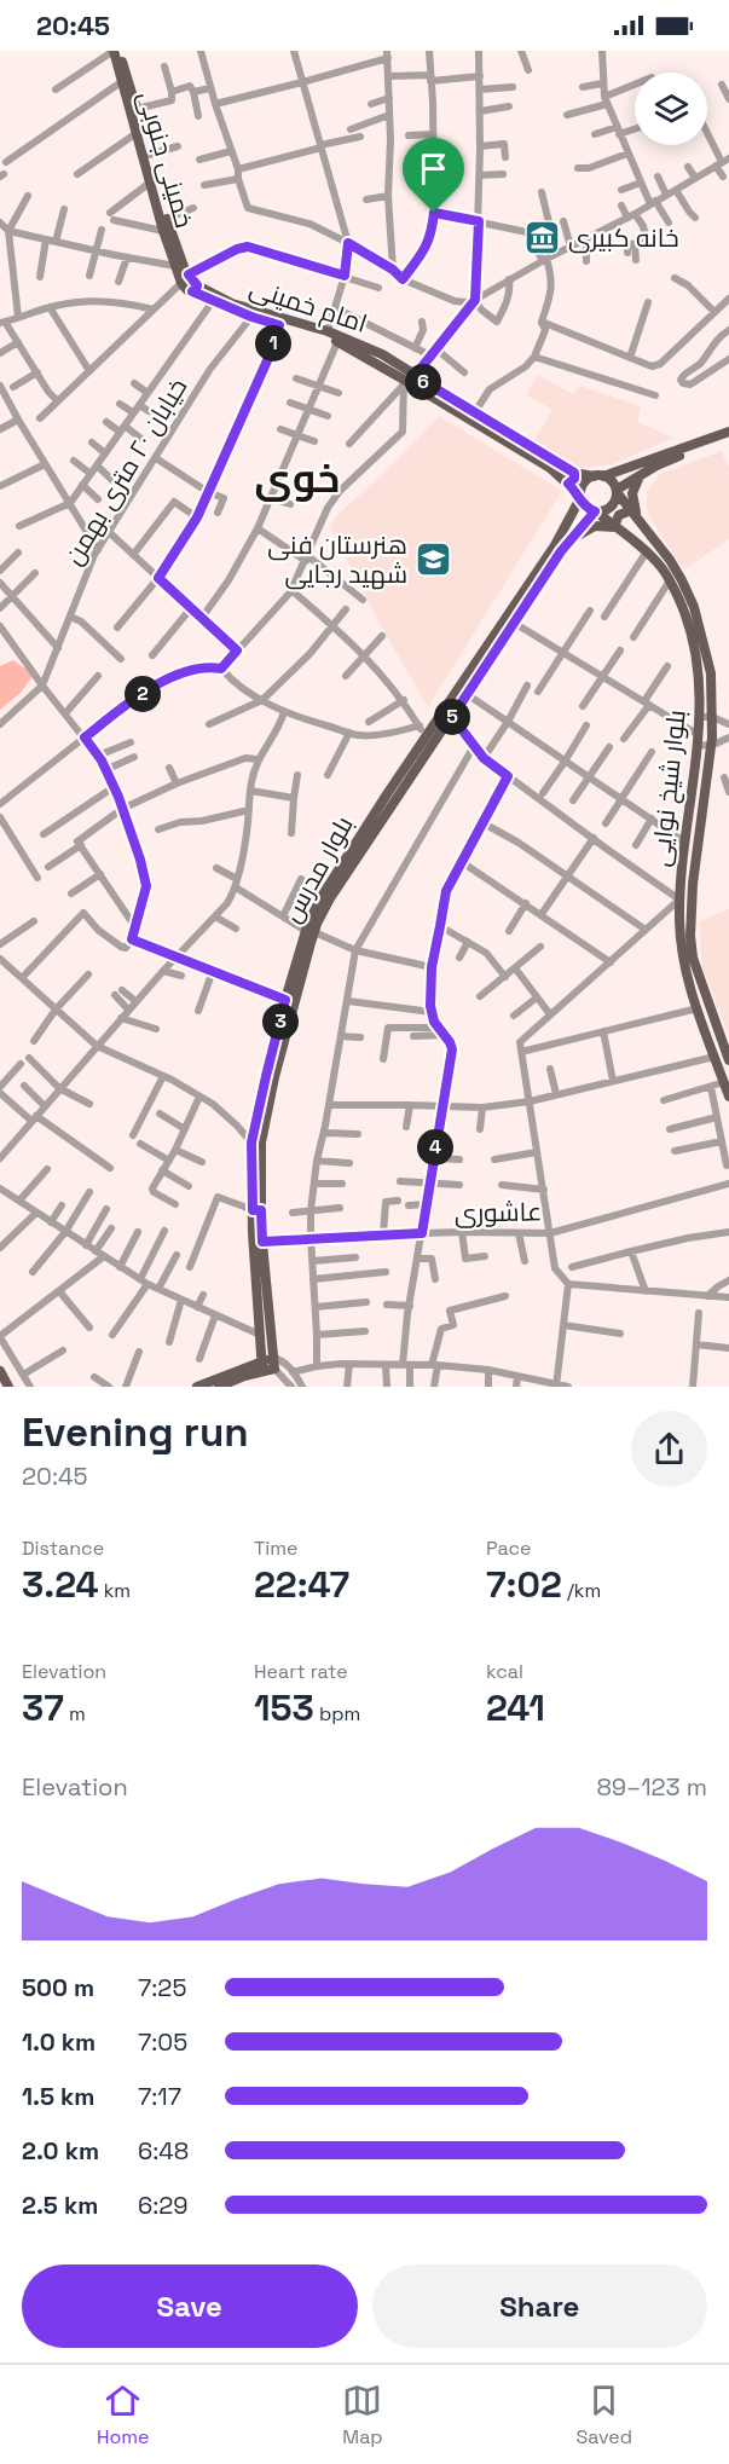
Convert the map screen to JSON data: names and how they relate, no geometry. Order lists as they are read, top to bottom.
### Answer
{
  "streets": {
    "main road": [
      "خمینی جنوبی",
      "امام خمینی",
      "بلوار شیخ نوایی",
      "بلوار مدرس"
    ],
    "street": ["خیابان ۲۰ متری بهمن", "عاشوری"]
  },
  "crossings": [
    ["امام خمینی", "خیابان ۲۰ متری بهمن"],
    ["امام خمینی", "بلوار شیخ نوایی"],
    ["امام خمینی", "بلوار مدرس"],
    ["بلوار شیخ نوایی", "بلوار مدرس"],
    ["بلوار مدرس", "عاشوری"]
  ],
  "districts": ["خوی"],
  "places": {
    "museum": ["خانه کبیری"],
    "school or university": ["هنرستان فنی شهید رجایی"]
  },
  "page": {
    "status": "20:45",
    "pins": [
      "1",
      "6",
      "2",
      "5",
      "3",
      "4"
    ],
    "heading": ["Evening run", "20:45"],
    "stats": [
      ["Distance", "3.24 km"],
      ["Time", "22:47"],
      ["Pace", "7:02 /km"],
      ["Elevation", "37 m"],
      ["Heart rate", "153 bpm"],
      ["kcal", "241"]
    ],
    "chart": ["Elevation", "89–123 m"],
    "list": [
      {
        "name": "500 m",
        "note": "7:25"
      },
      {
        "name": "1.0 km",
        "note": "7:05"
      },
      {
        "name": "1.5 km",
        "note": "7:17"
      },
      {
        "name": "2.0 km",
        "note": "6:48"
      },
      {
        "name": "2.5 km",
        "note": "6:29"
      }
    ],
    "buttons": ["Save", "Share"],
    "tabs": ["Home", "Map", "Saved"]
  }
}
